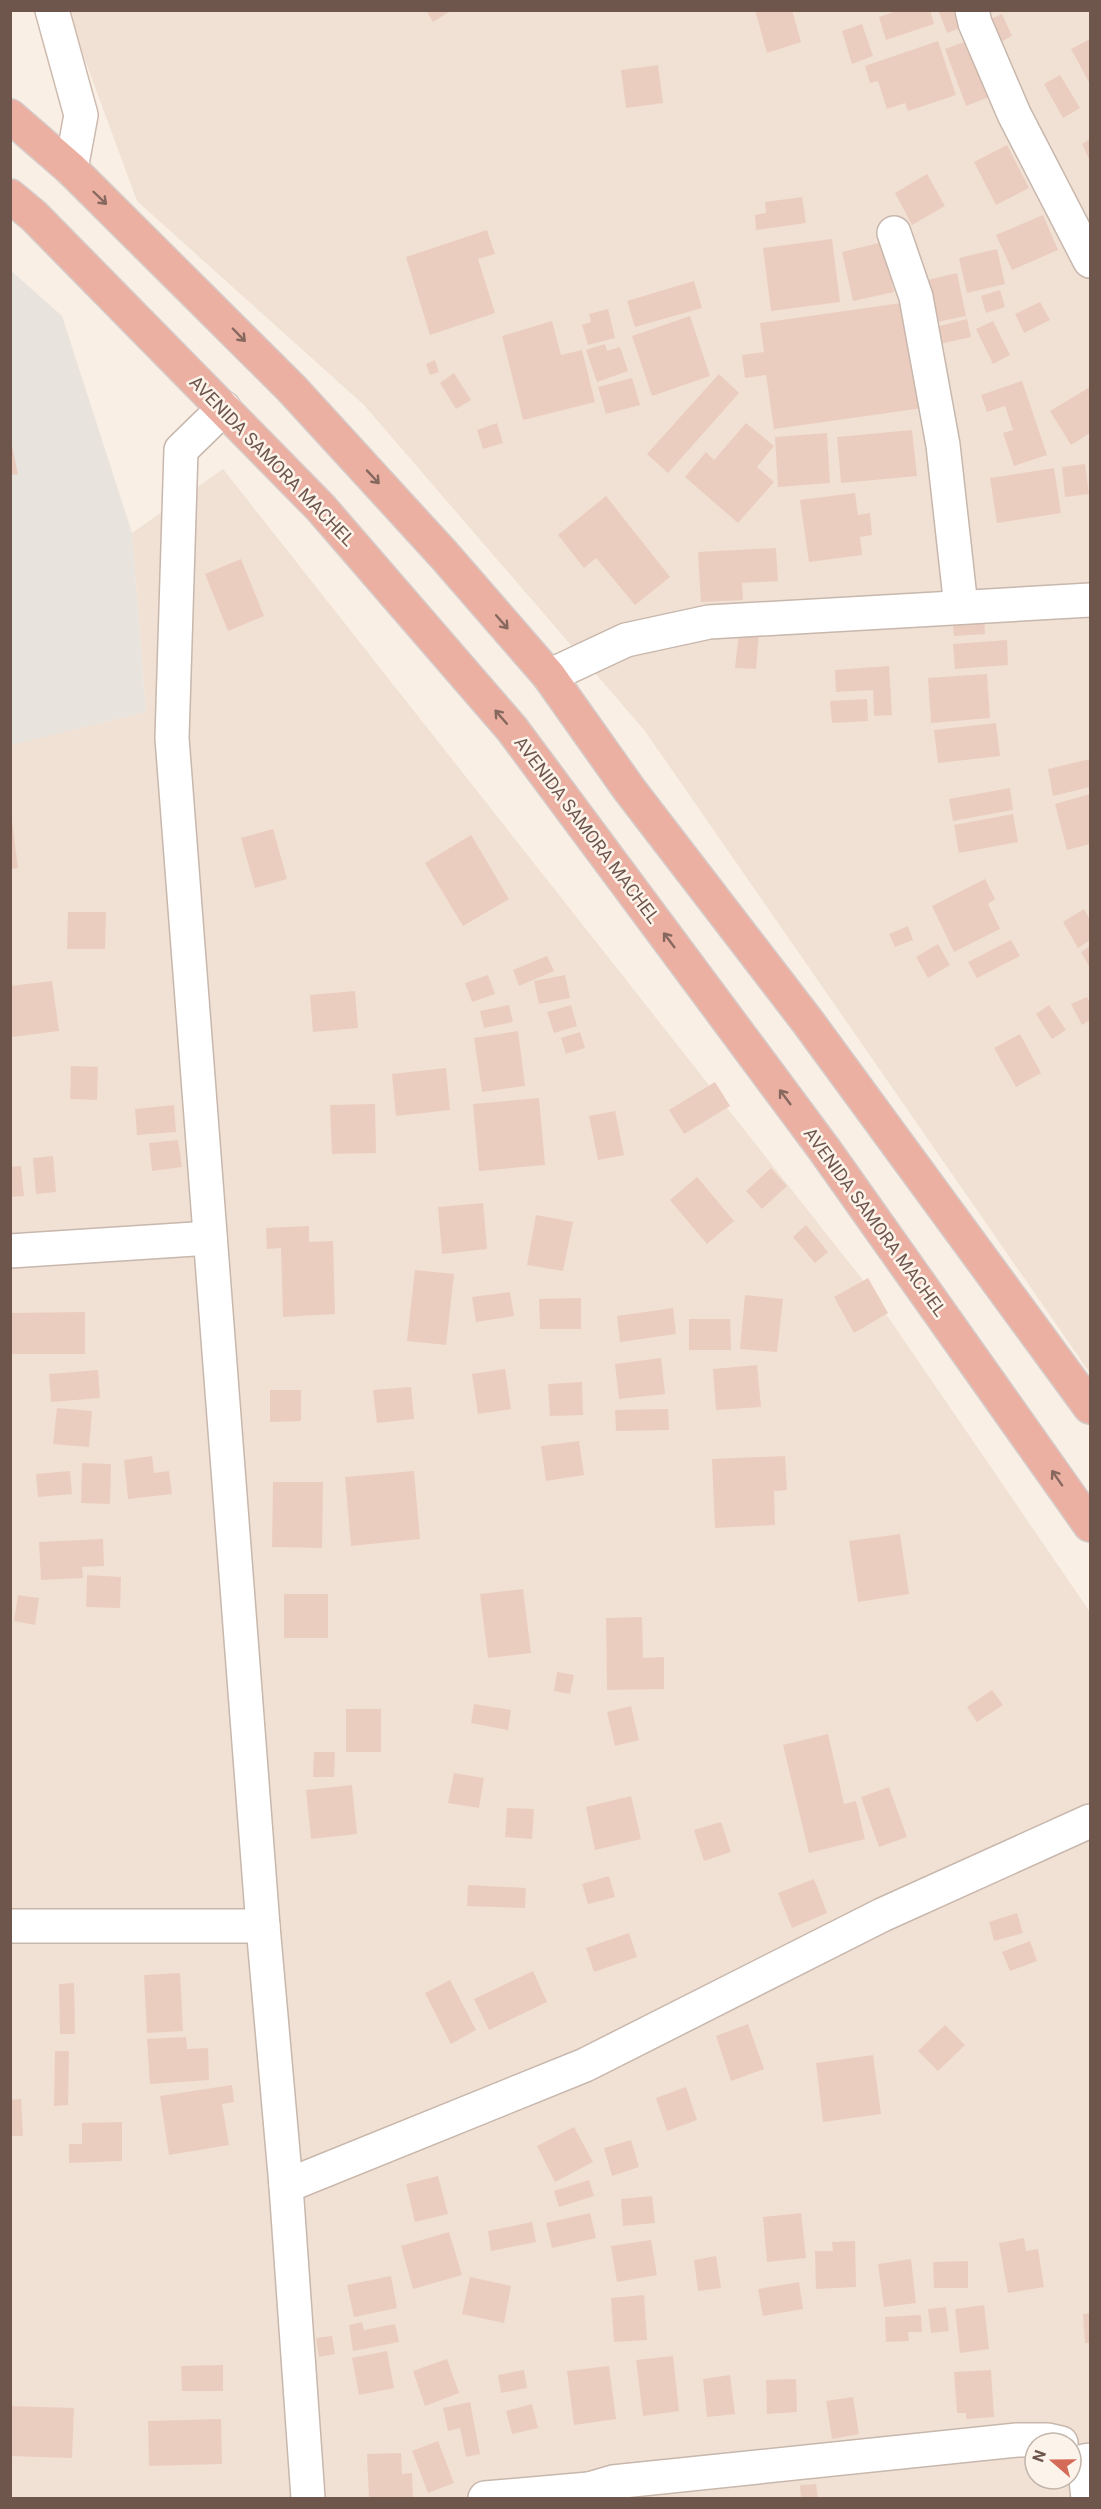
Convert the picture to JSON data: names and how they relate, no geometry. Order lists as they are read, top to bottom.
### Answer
{
  "streets": {
    "highway": ["AVENIDA SAMORA MACHEL"]
  },
  "north": "left"
}
